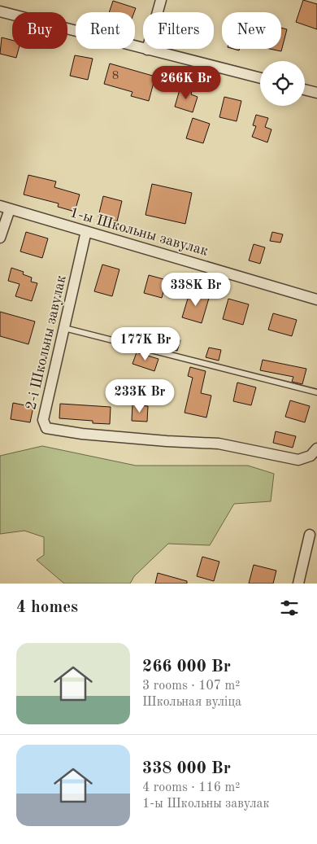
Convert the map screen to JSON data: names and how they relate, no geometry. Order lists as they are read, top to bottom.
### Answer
{
  "streets": {
    "street": ["1-ы Школьны завулак", "2-і Школьны завулак"]
  },
  "crossings": [
    ["1-ы Школьны завулак", "2-і Школьны завулак"]
  ],
  "house_numbers": ["8"],
  "page": {
    "chip": [
      "Buy",
      "Rent",
      "Filters",
      "New"
    ],
    "price": [
      "266K Br",
      "338K Br",
      "177K Br",
      "233K Br"
    ],
    "heading": "4 homes",
    "list": [
      {
        "name": "266 000 Br",
        "note": "3 rooms · 107 m² · Школьная вуліца"
      },
      {
        "name": "338 000 Br",
        "note": "4 rooms · 116 m² · 1-ы Школьны завулак"
      }
    ]
  }
}
